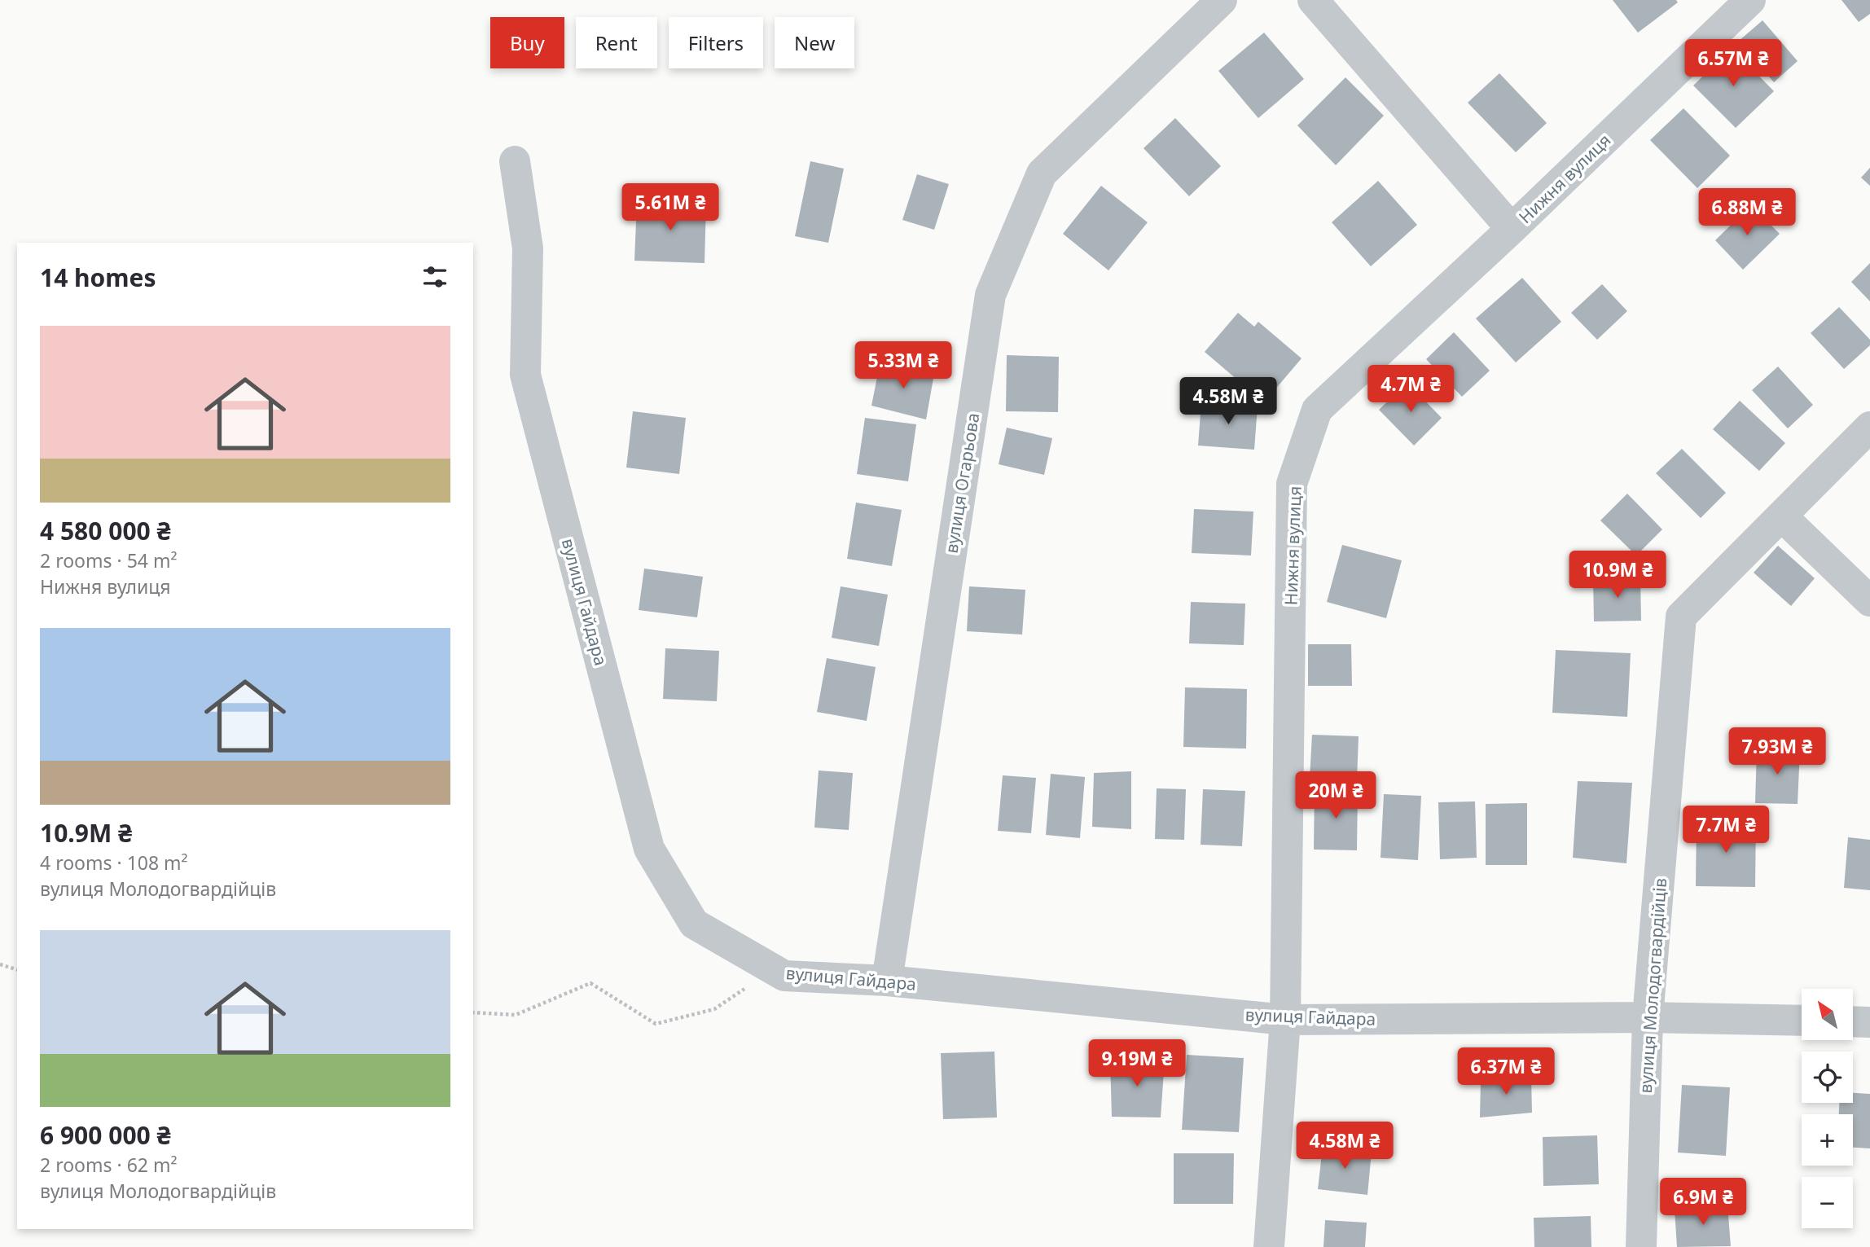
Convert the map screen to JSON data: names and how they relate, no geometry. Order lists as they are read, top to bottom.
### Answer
{
  "streets": {
    "street": [
      "Нижня вулиця",
      "вулиця Огарьова",
      "вулиця Гайдара",
      "вулиця Молодогвардійців"
    ]
  },
  "crossings": [
    ["Нижня вулиця", "вулиця Гайдара"],
    ["вулиця Огарьова", "вулиця Гайдара"],
    ["вулиця Гайдара", "вулиця Молодогвардійців"]
  ],
  "north": "top left",
  "page": {
    "chip": [
      "Buy",
      "Rent",
      "Filters",
      "New"
    ],
    "price": [
      "6.57M ₴",
      "5.61M ₴",
      "6.88M ₴",
      "5.33M ₴",
      "4.7M ₴",
      "4.58M ₴",
      "10.9M ₴",
      "7.93M ₴",
      "20M ₴",
      "7.7M ₴",
      "9.19M ₴",
      "6.37M ₴",
      "4.58M ₴",
      "6.9M ₴"
    ],
    "heading": "14 homes",
    "list": [
      {
        "name": "4 580 000 ₴",
        "note": "2 rooms · 54 m² · Нижня вулиця"
      },
      {
        "name": "10.9M ₴",
        "note": "4 rooms · 108 m² · вулиця Молодогвардійців"
      },
      {
        "name": "6 900 000 ₴",
        "note": "2 rooms · 62 m² · вулиця Молодогвардійців"
      }
    ],
    "map_buttons": ["+", "−"]
  }
}
